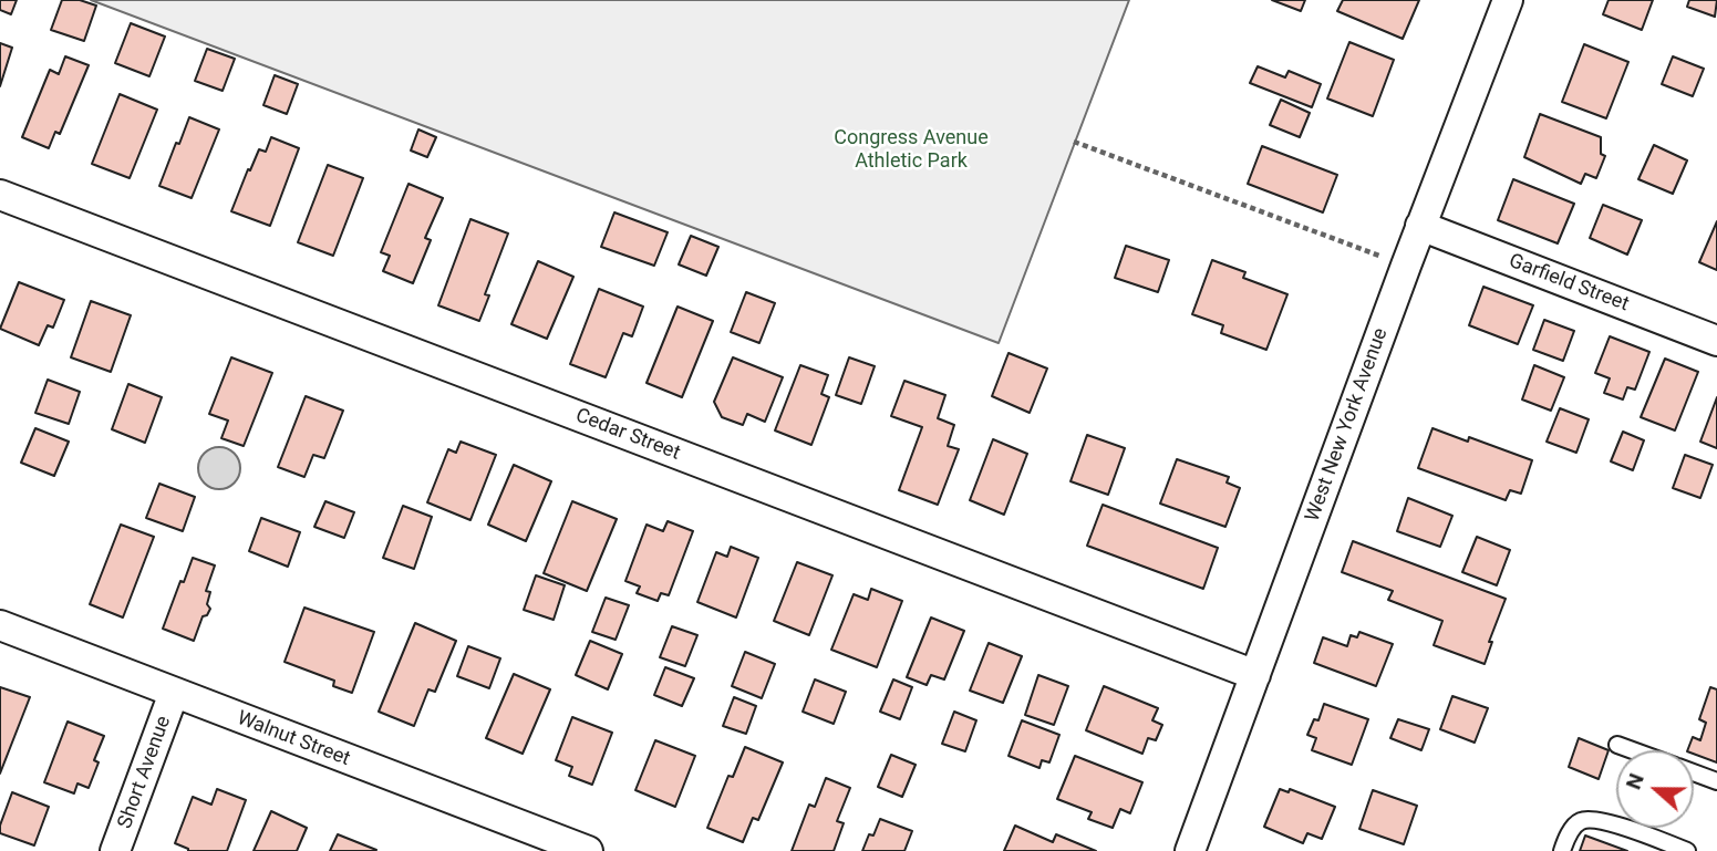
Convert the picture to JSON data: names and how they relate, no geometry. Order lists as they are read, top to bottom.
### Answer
{
  "streets": {
    "street": [
      "Garfield Street",
      "West New York Avenue",
      "Cedar Street",
      "Walnut Street",
      "Short Avenue"
    ]
  },
  "crossings": [
    ["Garfield Street", "West New York Avenue"],
    ["West New York Avenue", "Cedar Street"],
    ["Walnut Street", "Short Avenue"]
  ],
  "parks": ["Congress Avenue Athletic Park"],
  "north": "left"
}
